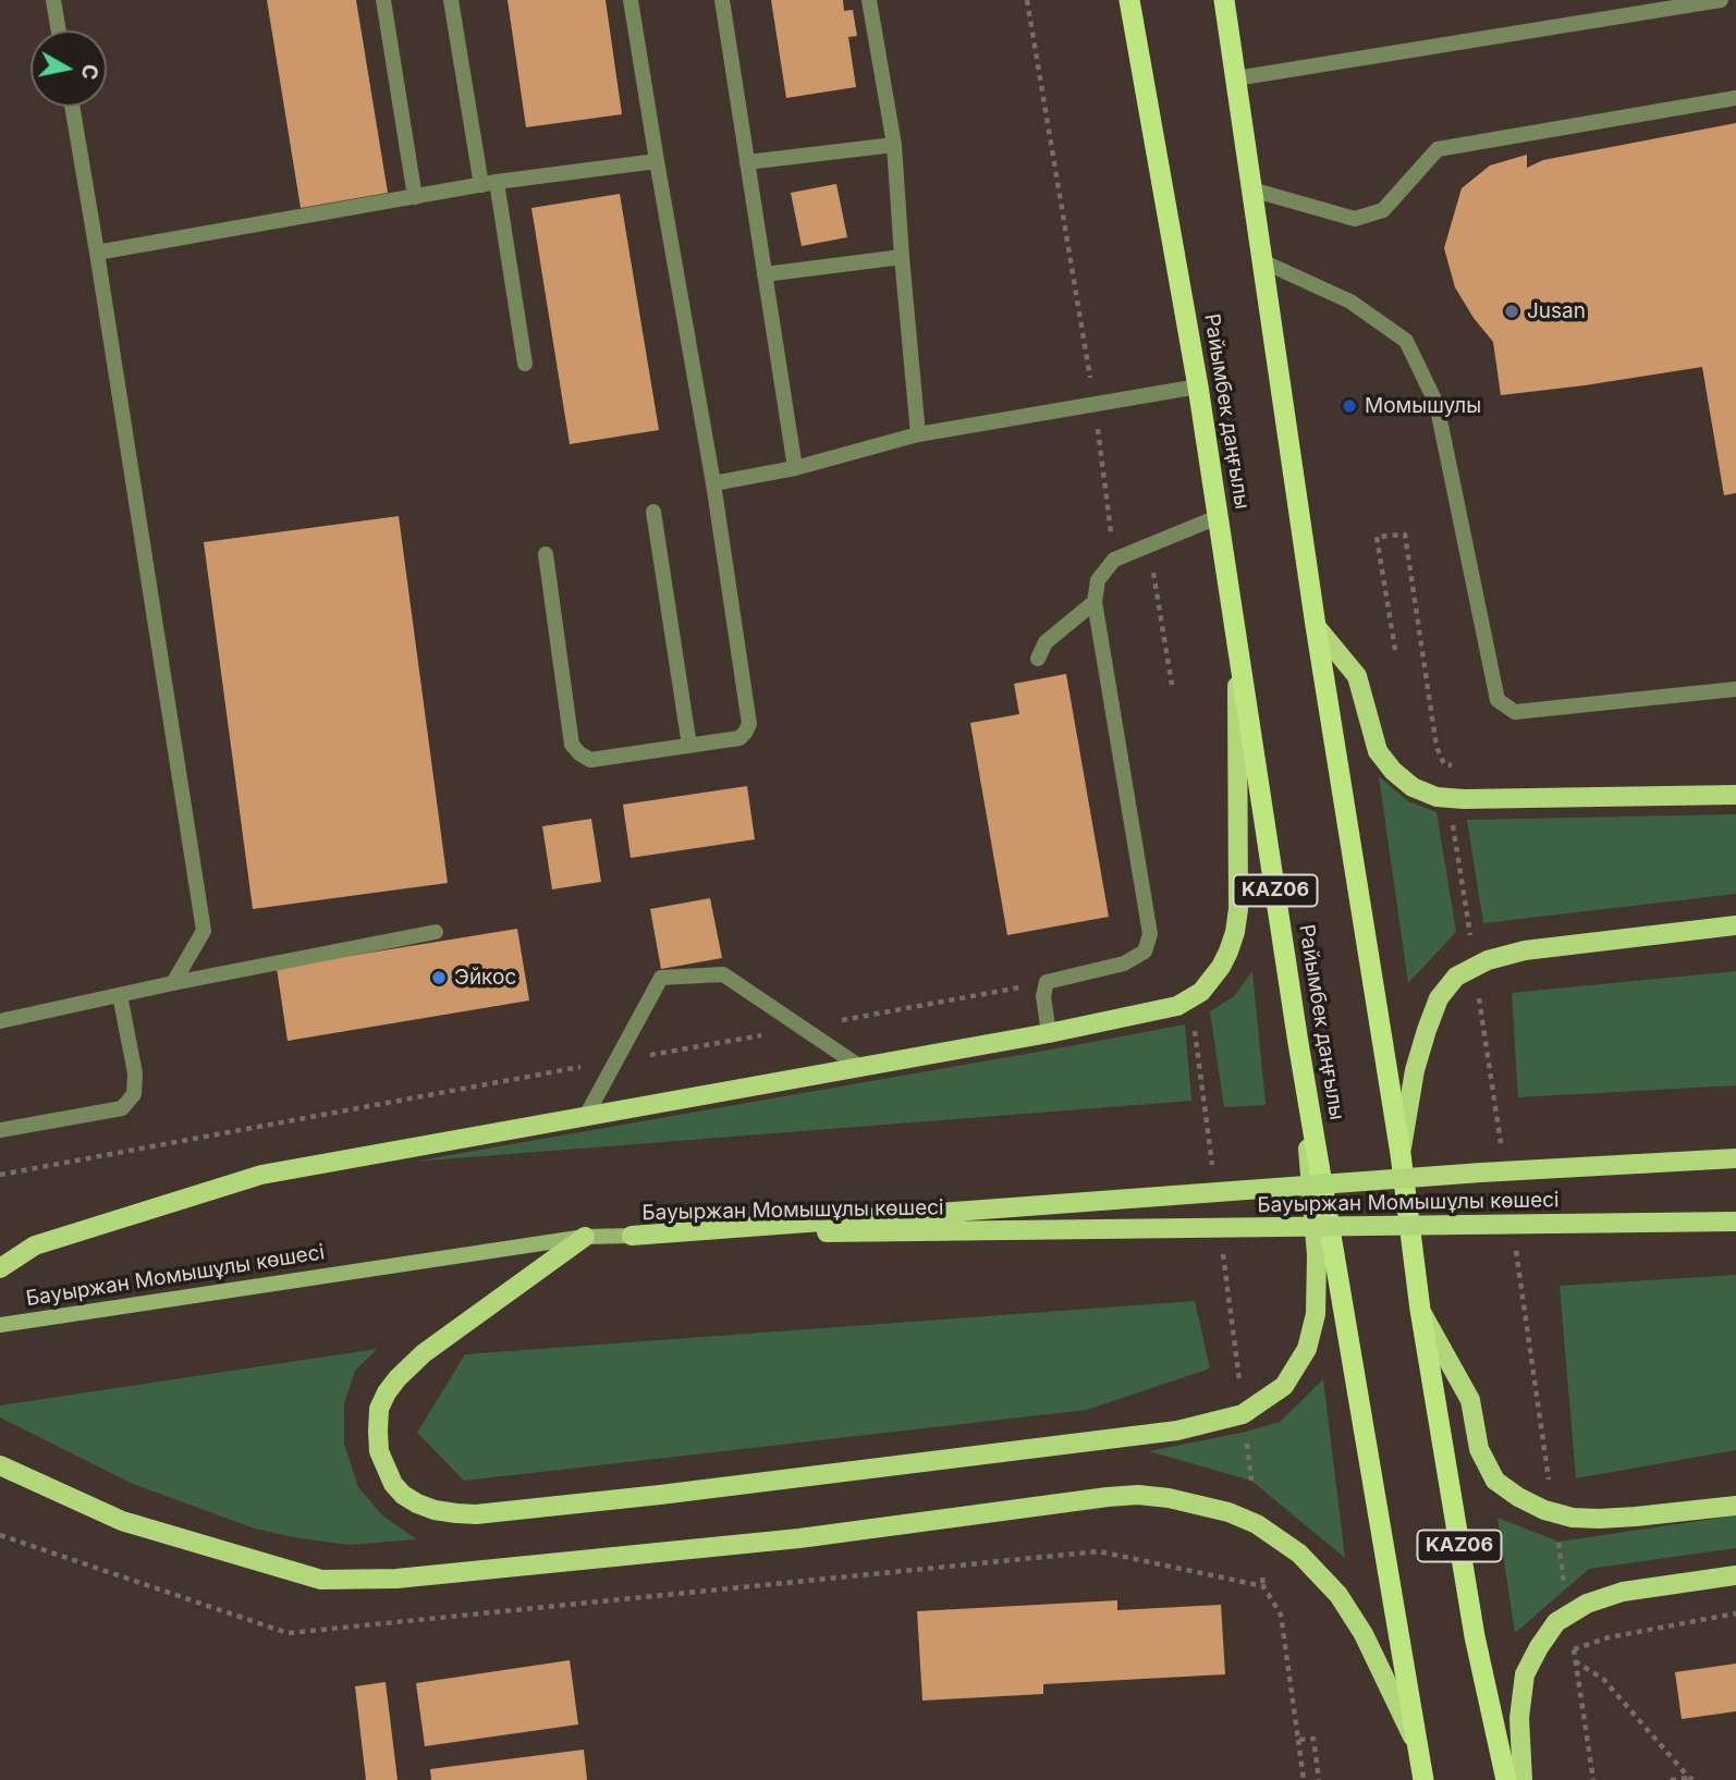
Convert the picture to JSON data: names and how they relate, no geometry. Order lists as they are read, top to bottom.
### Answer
{
  "streets": {
    "highway": ["Райымбек даңғылы", "KАZ06"],
    "main road": ["Бауыржан Момышұлы көшесі"]
  },
  "places": ["Jusan", "Момышулы", "Эйкос"],
  "north": "right"
}
